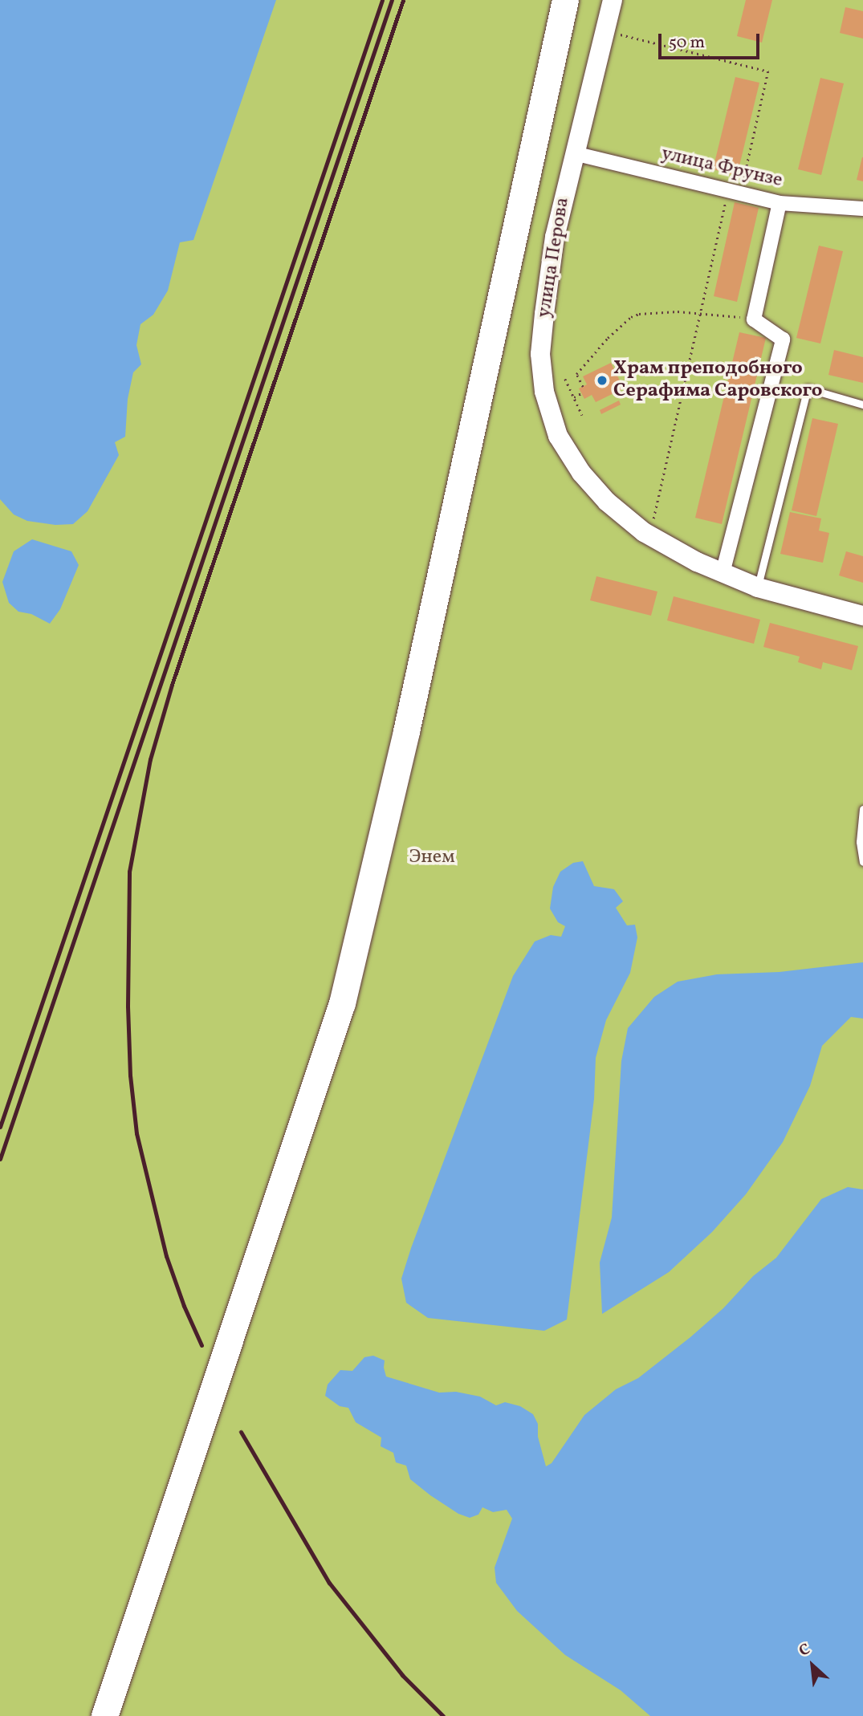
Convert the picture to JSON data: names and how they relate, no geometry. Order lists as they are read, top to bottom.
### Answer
{
  "streets": {
    "street": ["улица Фрунзе", "улица Перова"]
  },
  "crossings": [
    ["улица Фрунзе", "улица Перова"]
  ],
  "parks": ["Энем"],
  "places": ["Храм преподобного Серафима Саровского"],
  "scale_bar": "50 m",
  "north": "top left"
}
